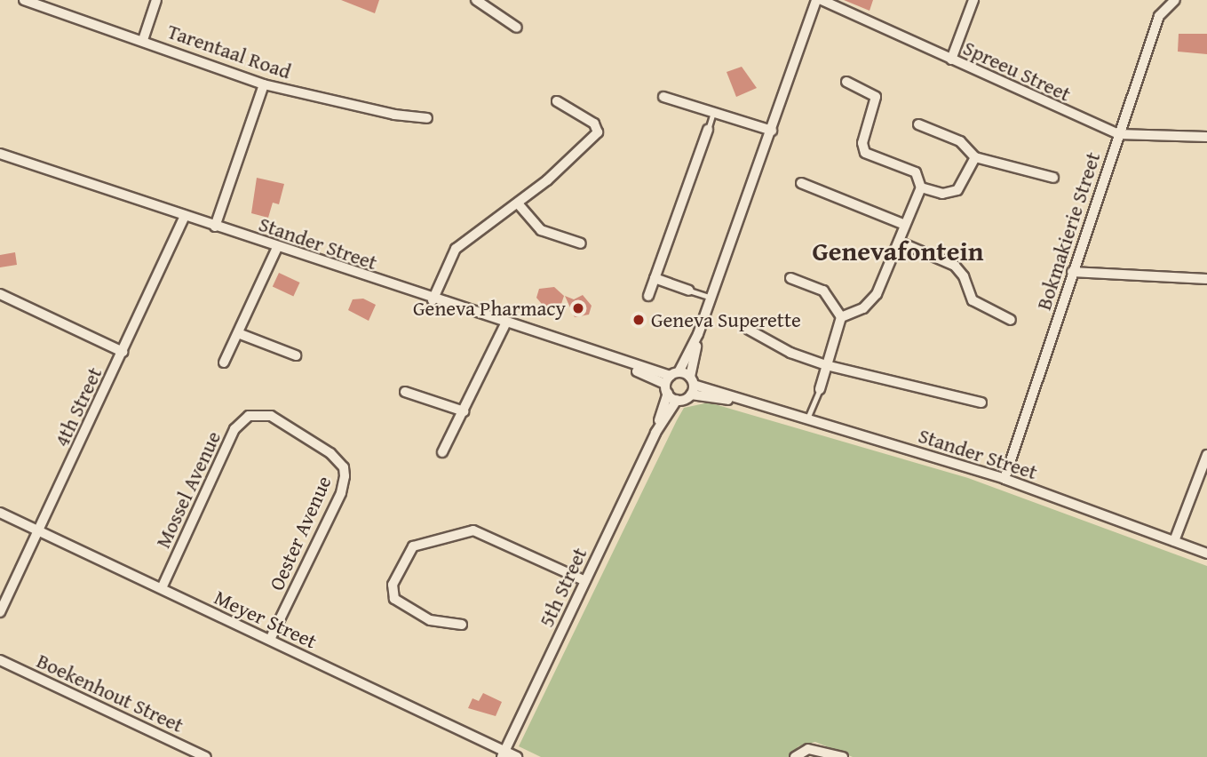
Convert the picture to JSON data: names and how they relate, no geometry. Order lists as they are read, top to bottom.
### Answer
{
  "streets": {
    "street": [
      "Tarentaal Road",
      "Spreeu Street",
      "Bokmakierie Street",
      "Stander Street",
      "4th Street",
      "Mossel Avenue",
      "Oester Avenue",
      "5th Street",
      "Meyer Street",
      "Boekenhout Street"
    ]
  },
  "crossings": [
    ["Spreeu Street", "Bokmakierie Street"],
    ["Bokmakierie Street", "Stander Street"],
    ["Stander Street", "4th Street"],
    ["4th Street", "Meyer Street"],
    ["Mossel Avenue", "Oester Avenue"],
    ["Mossel Avenue", "Meyer Street"],
    ["Oester Avenue", "Meyer Street"],
    ["5th Street", "Meyer Street"]
  ],
  "districts": ["Genevafontein"],
  "places": ["Geneva Pharmacy", "Geneva Superette"]
}
